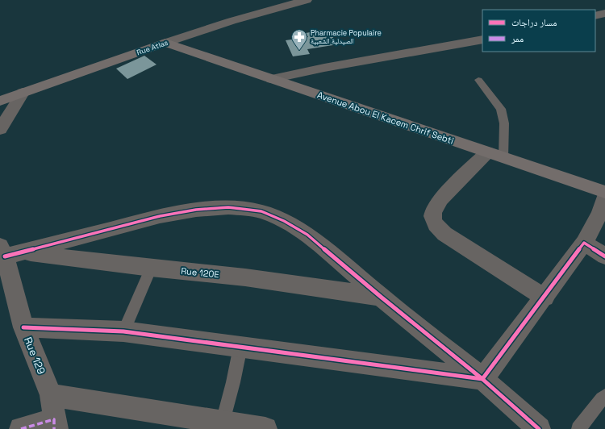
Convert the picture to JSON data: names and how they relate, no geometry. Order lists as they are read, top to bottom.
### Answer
{
  "streets": {
    "street": [
      "Rue Atlas",
      "Avenue Abou El Kacem Chrif Sebti",
      "Rue 120E",
      "Rue 129"
    ]
  },
  "crossings": [
    ["Rue Atlas", "Avenue Abou El Kacem Chrif Sebti"],
    ["Rue 120E", "Rue 129"]
  ],
  "places": {
    "pharmacy": ["Pharmacie Populaire الصيدلية الشعبية"]
  },
  "legend": ["مسار دراجات", "ممر"]
}
